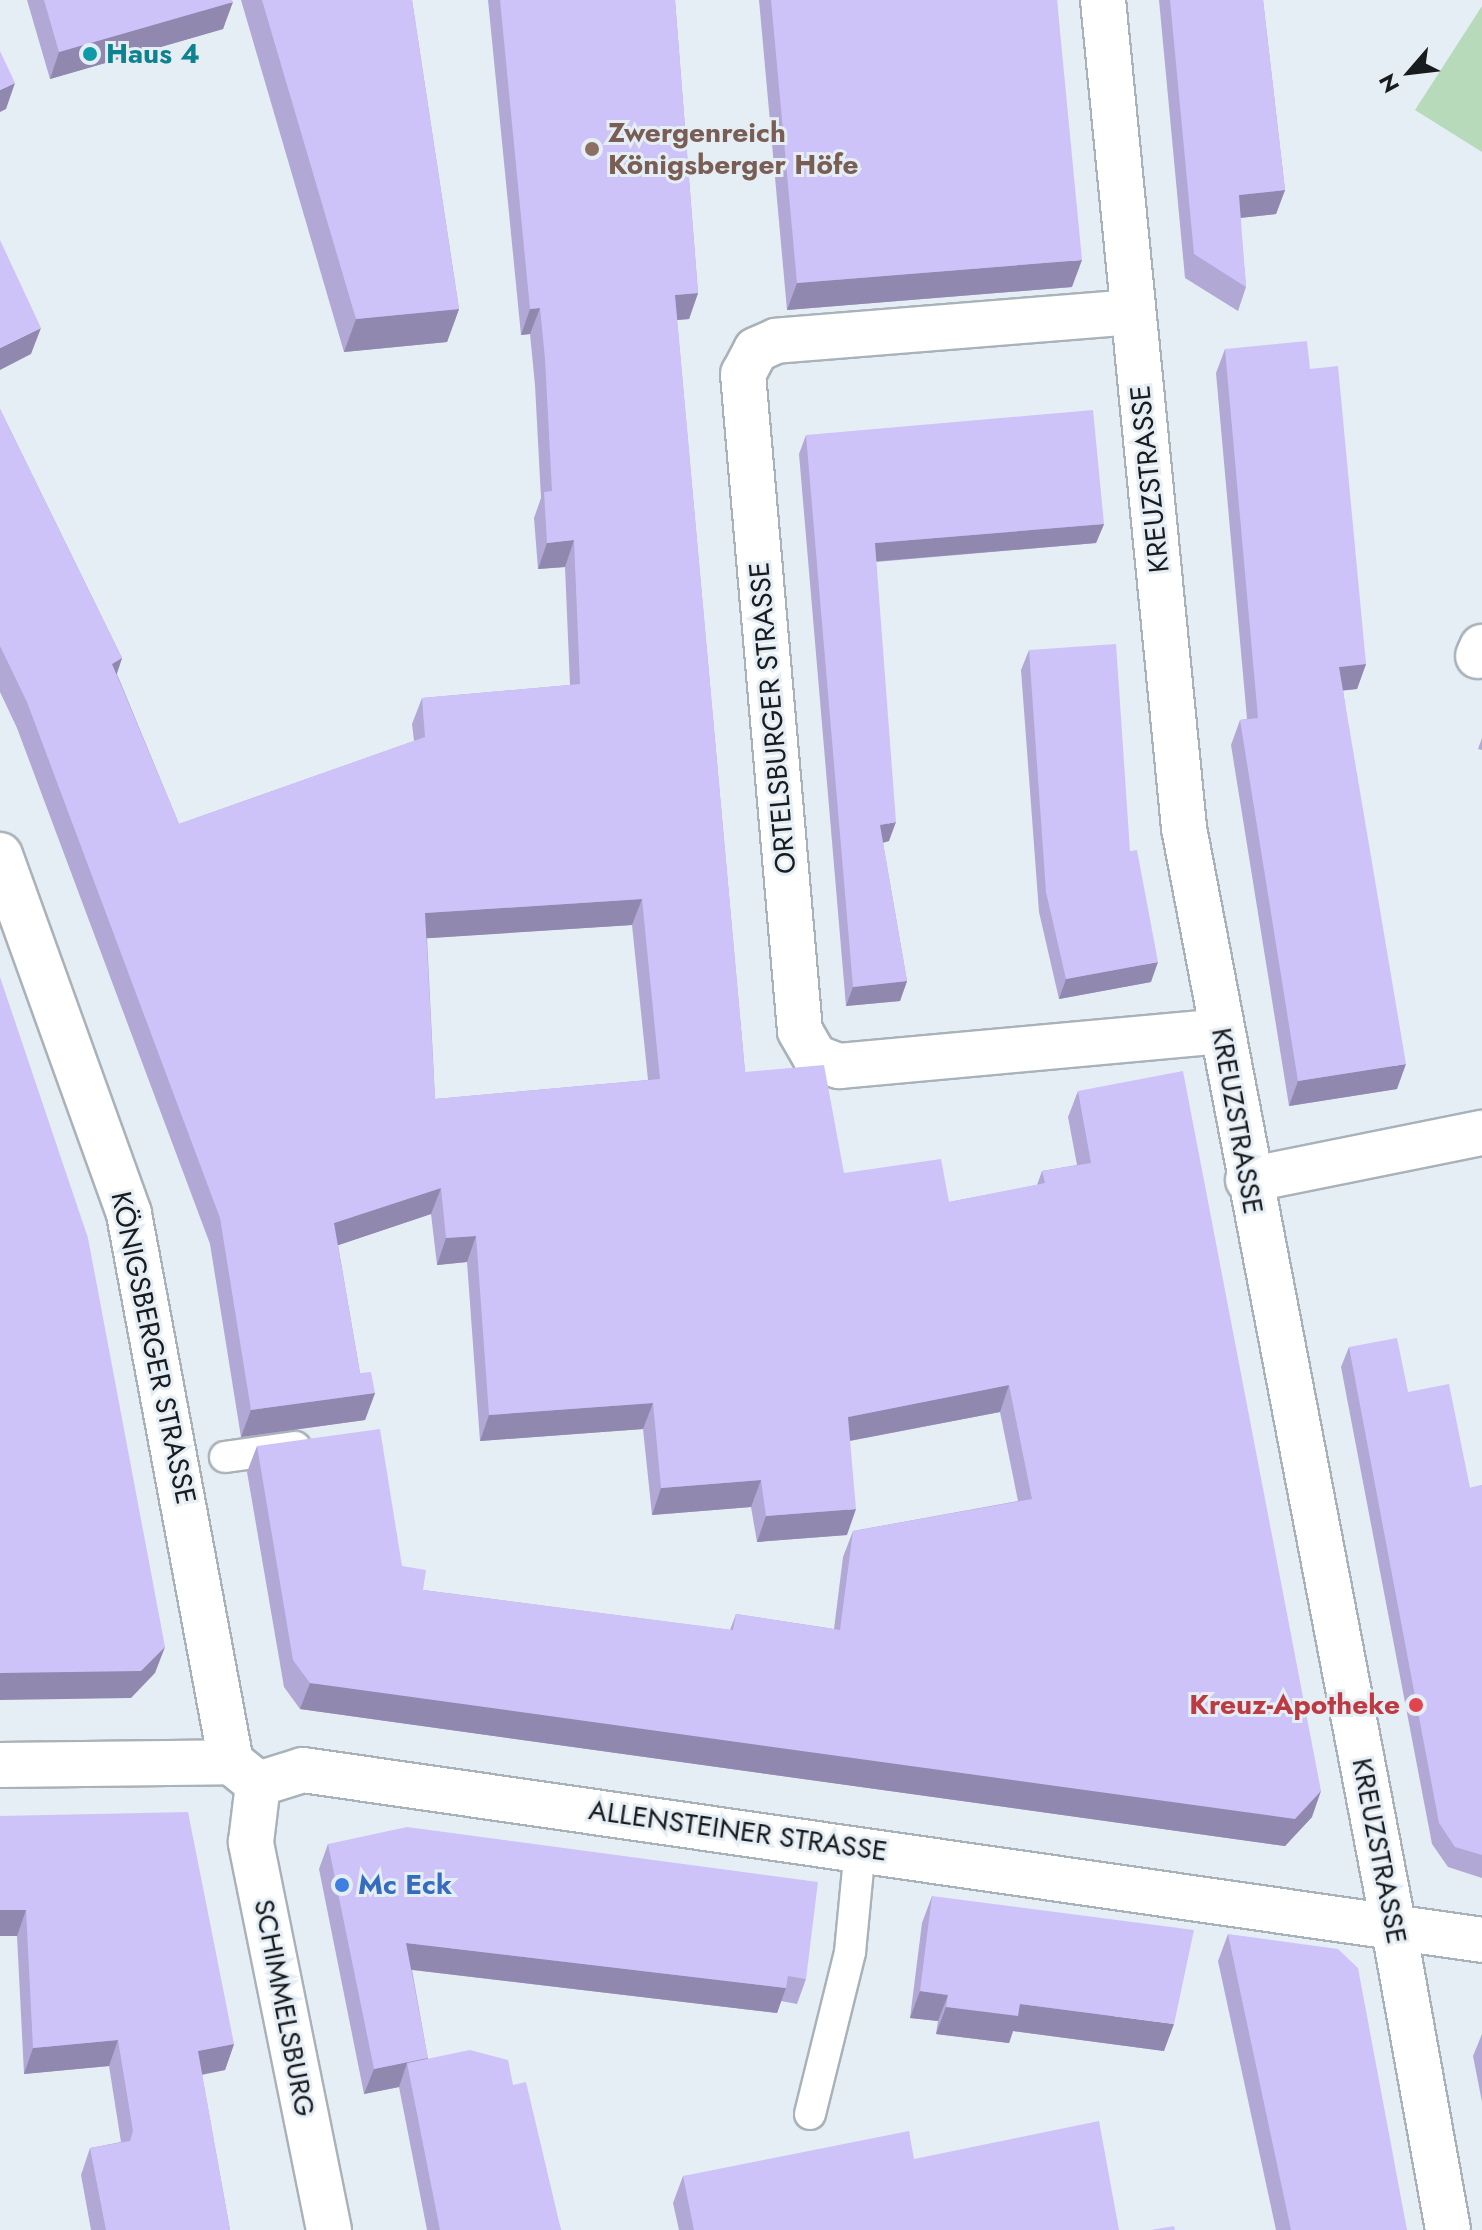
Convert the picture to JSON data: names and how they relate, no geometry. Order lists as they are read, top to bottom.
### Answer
{
  "streets": {
    "street": [
      "KREUZSTRASSE",
      "ORTELSBURGER STRASSE",
      "KÖNIGSBERGER STRASSE",
      "ALLENSTEINER STRASSE",
      "SCHIMMELSBURG"
    ]
  },
  "crossings": [
    ["KREUZSTRASSE", "ORTELSBURGER STRASSE"],
    ["KREUZSTRASSE", "ALLENSTEINER STRASSE"],
    ["KÖNIGSBERGER STRASSE", "ALLENSTEINER STRASSE"],
    ["KÖNIGSBERGER STRASSE", "SCHIMMELSBURG"],
    ["ALLENSTEINER STRASSE", "SCHIMMELSBURG"]
  ],
  "places": [
    "Haus 4",
    "Zwergenreich Königsberger Höfe",
    "Kreuz-Apotheke",
    "Mc Eck"
  ],
  "north": "bottom left"
}
